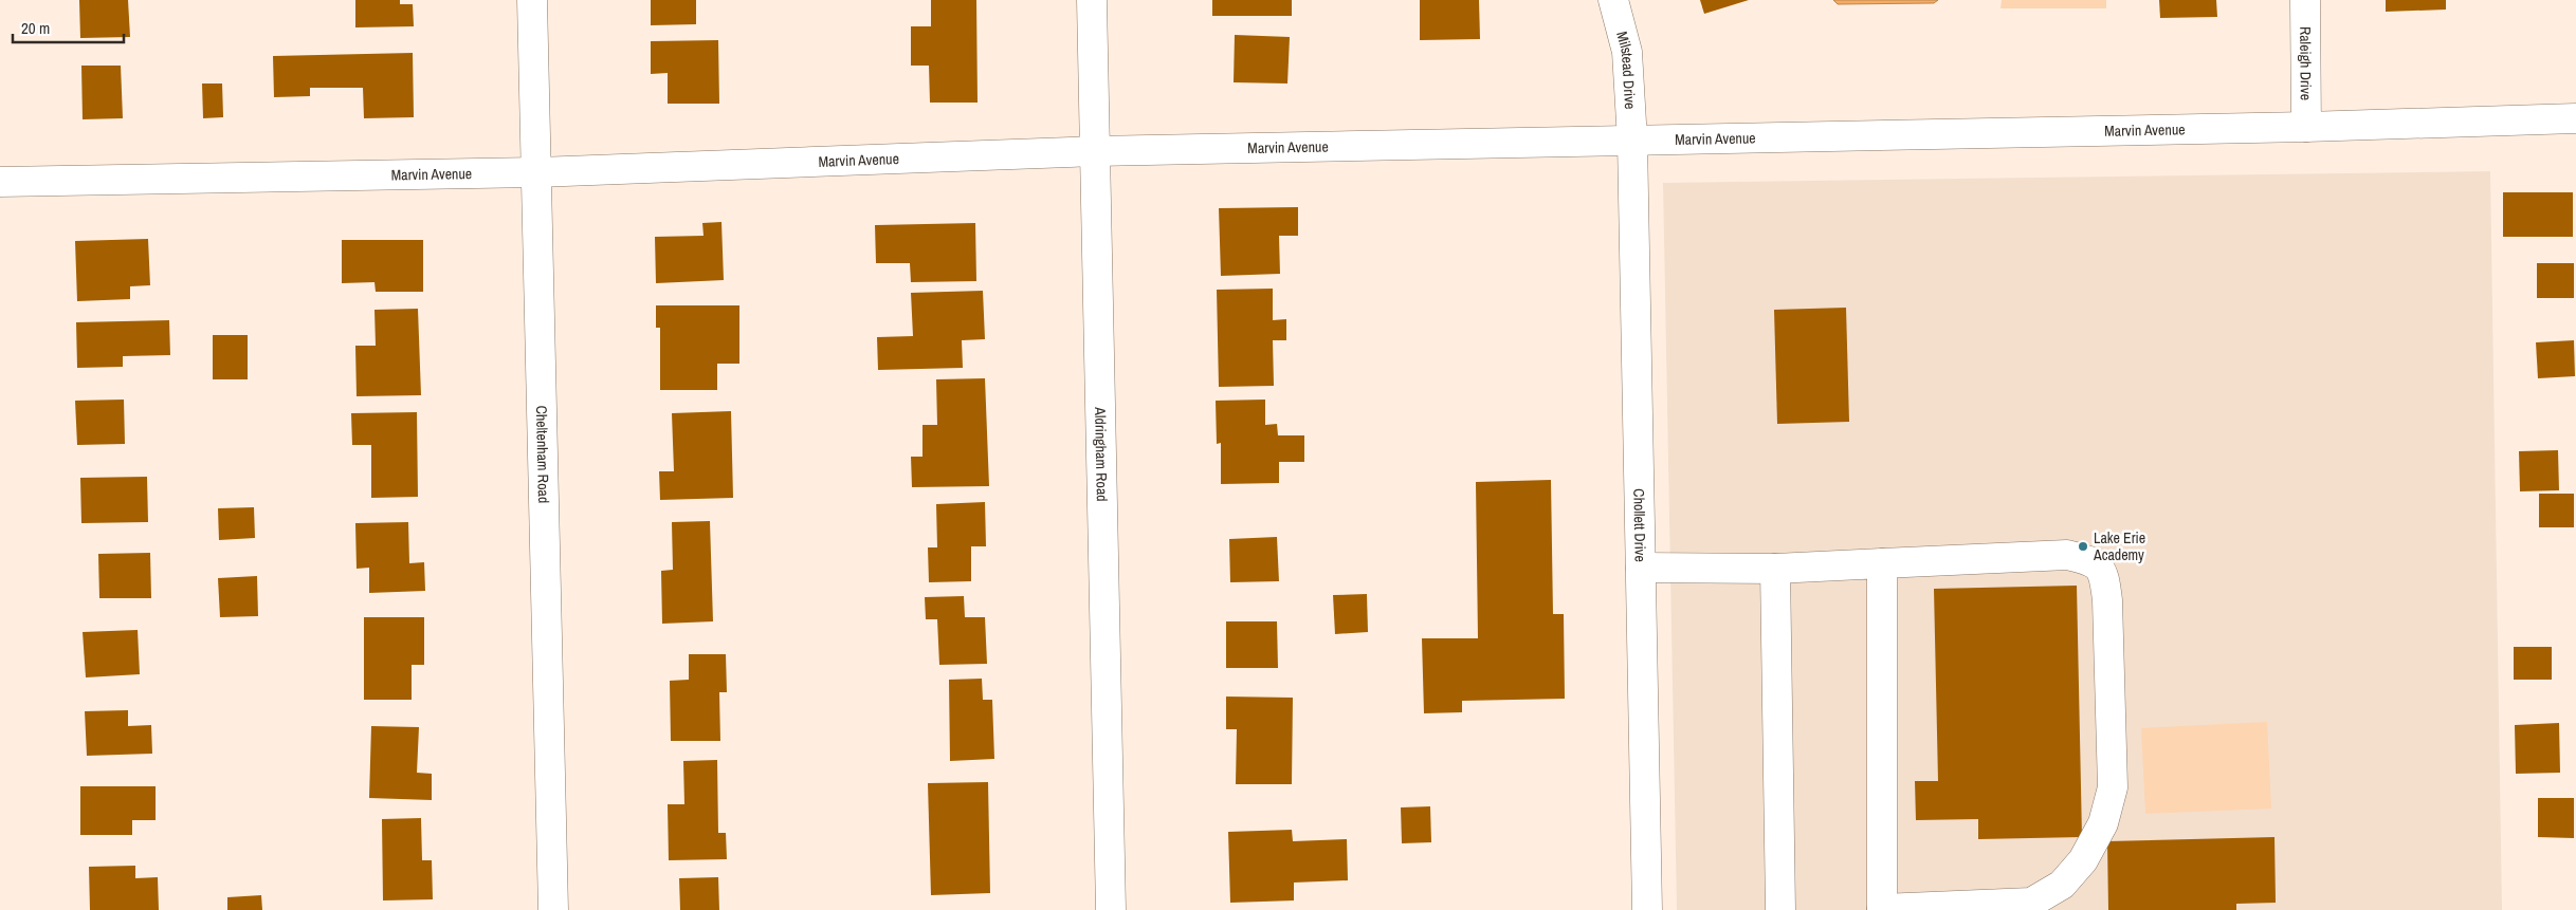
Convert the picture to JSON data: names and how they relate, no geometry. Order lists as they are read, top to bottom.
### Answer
{
  "streets": {
    "street": [
      "Raleigh Drive",
      "Milstead Drive",
      "Marvin Avenue",
      "Cheltenham Road",
      "Aldringham Road",
      "Chollett Drive"
    ]
  },
  "crossings": [
    ["Raleigh Drive", "Marvin Avenue"],
    ["Milstead Drive", "Marvin Avenue"],
    ["Milstead Drive", "Chollett Drive"],
    ["Marvin Avenue", "Cheltenham Road"],
    ["Marvin Avenue", "Aldringham Road"],
    ["Marvin Avenue", "Chollett Drive"]
  ],
  "places": ["Lake Erie Academy"],
  "scale_bar": "20 m"
}
